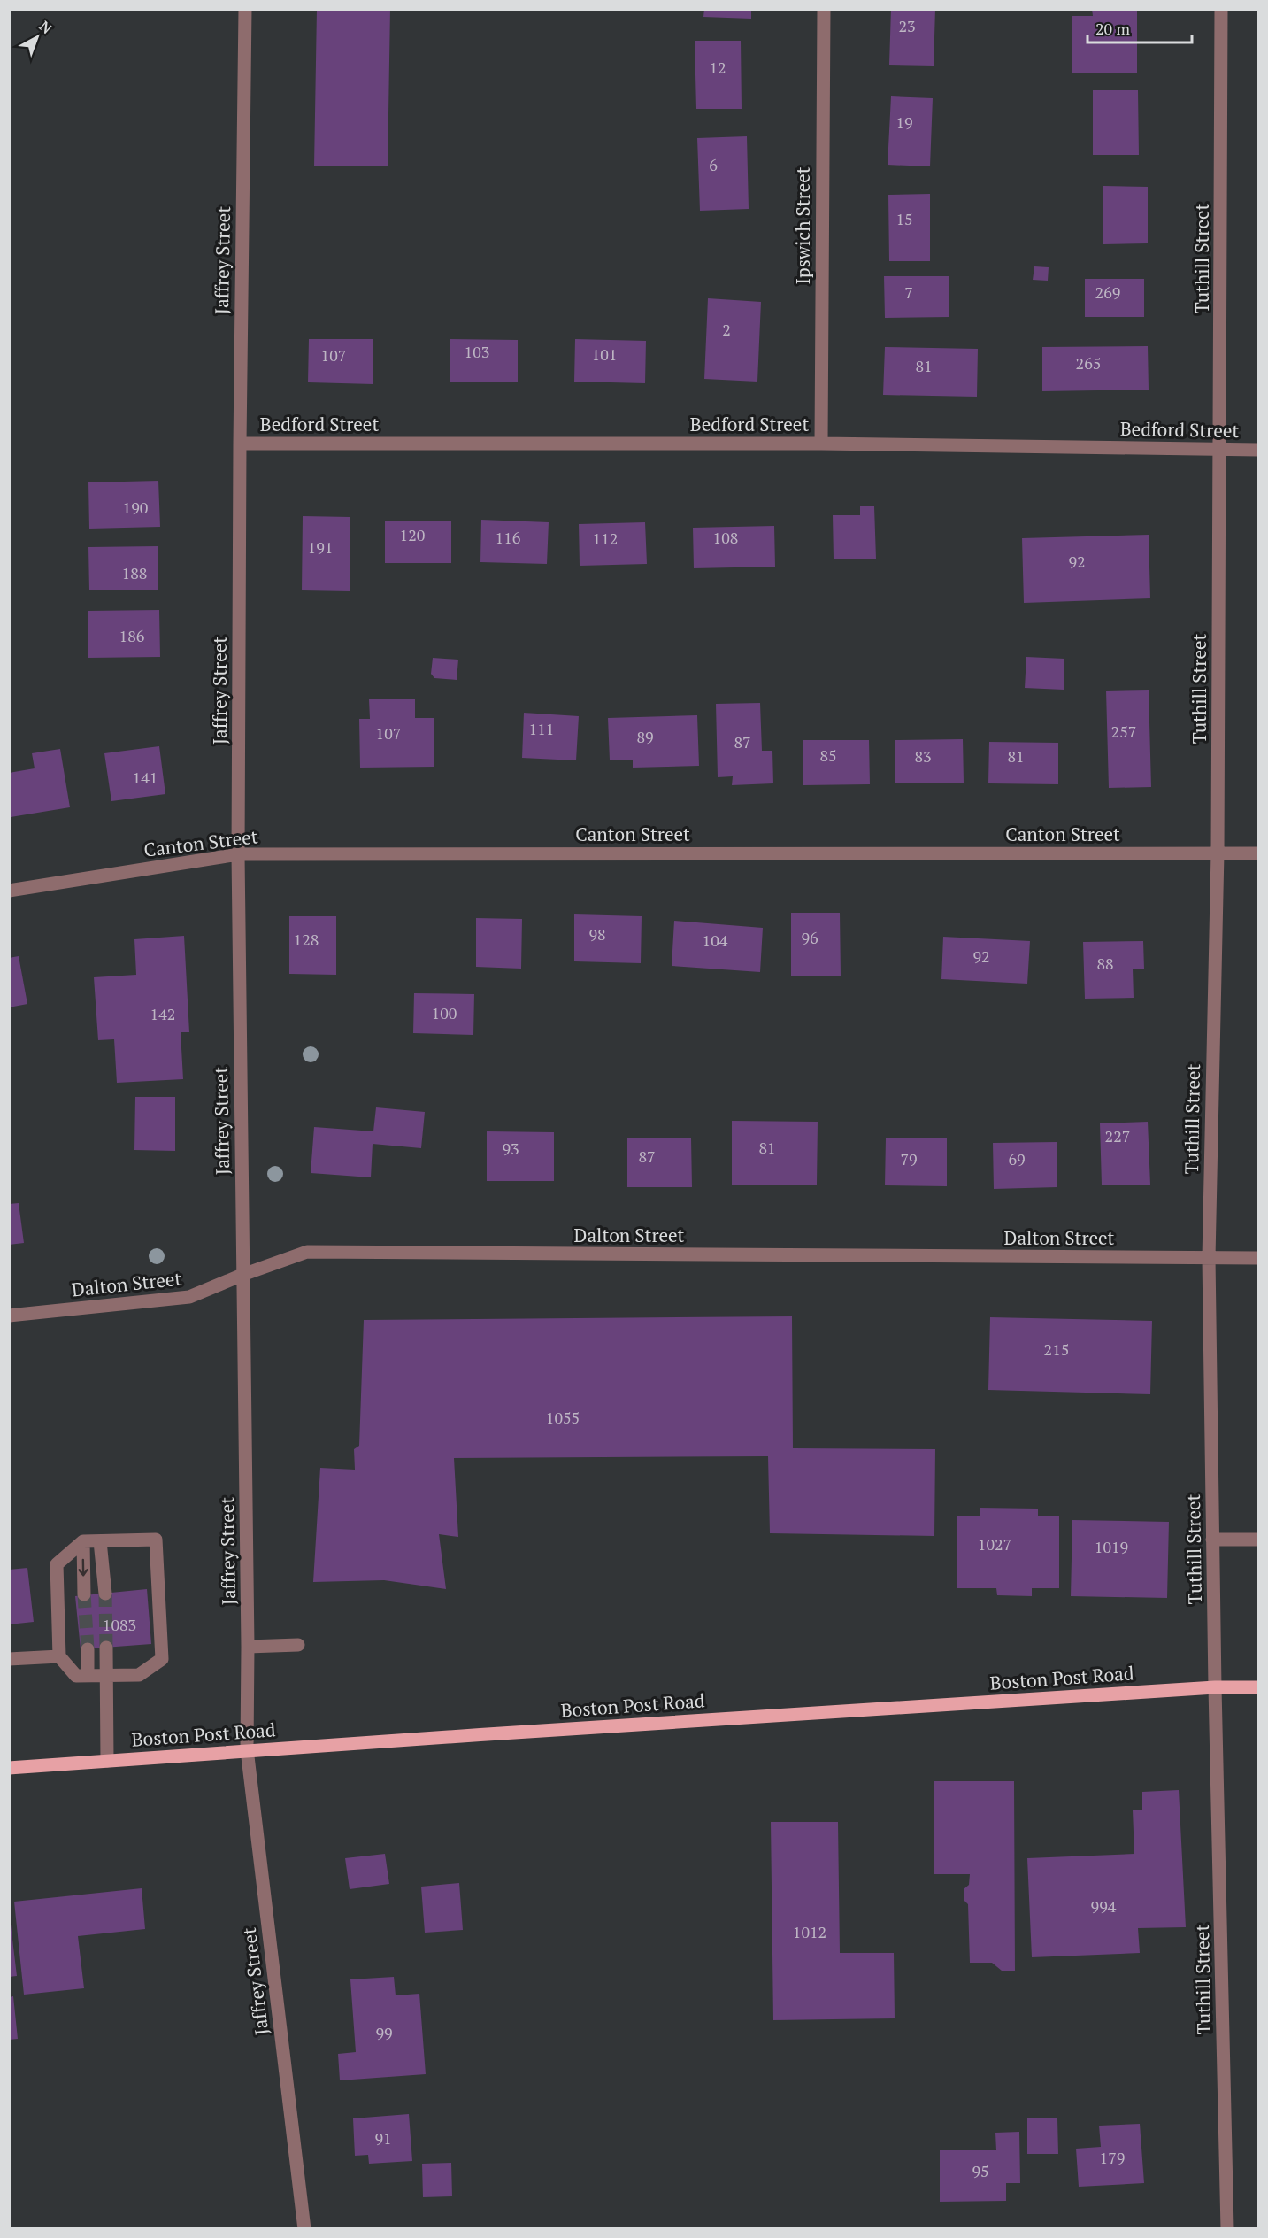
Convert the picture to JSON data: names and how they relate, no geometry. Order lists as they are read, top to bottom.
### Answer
{
  "streets": {
    "main road": ["Boston Post Road"],
    "street": [
      "Ipswich Street",
      "Tuthill Street",
      "Jaffrey Street",
      "Bedford Street",
      "Canton Street",
      "Dalton Street"
    ]
  },
  "crossings": [
    ["Ipswich Street", "Bedford Street"],
    ["Tuthill Street", "Bedford Street"],
    ["Tuthill Street", "Canton Street"],
    ["Tuthill Street", "Dalton Street"],
    ["Tuthill Street", "Boston Post Road"],
    ["Jaffrey Street", "Bedford Street"],
    ["Jaffrey Street", "Canton Street"],
    ["Jaffrey Street", "Dalton Street"],
    ["Jaffrey Street", "Boston Post Road"]
  ],
  "house_numbers": [
    "23",
    "12",
    "19",
    "6",
    "15",
    "7",
    "269",
    "2",
    "103",
    "101",
    "107",
    "265",
    "81",
    "190",
    "120",
    "116",
    "108",
    "112",
    "191",
    "92",
    "188",
    "186",
    "111",
    "257",
    "107",
    "89",
    "87",
    "85",
    "83",
    "81",
    "141",
    "98",
    "96",
    "128",
    "104",
    "92",
    "88",
    "100",
    "142",
    "227",
    "81",
    "93",
    "87",
    "79",
    "69",
    "215",
    "1055",
    "1027",
    "1019",
    "1083",
    "994",
    "1012",
    "99",
    "91",
    "179",
    "95"
  ],
  "scale_bar": "20 m",
  "north": "top right"
}
